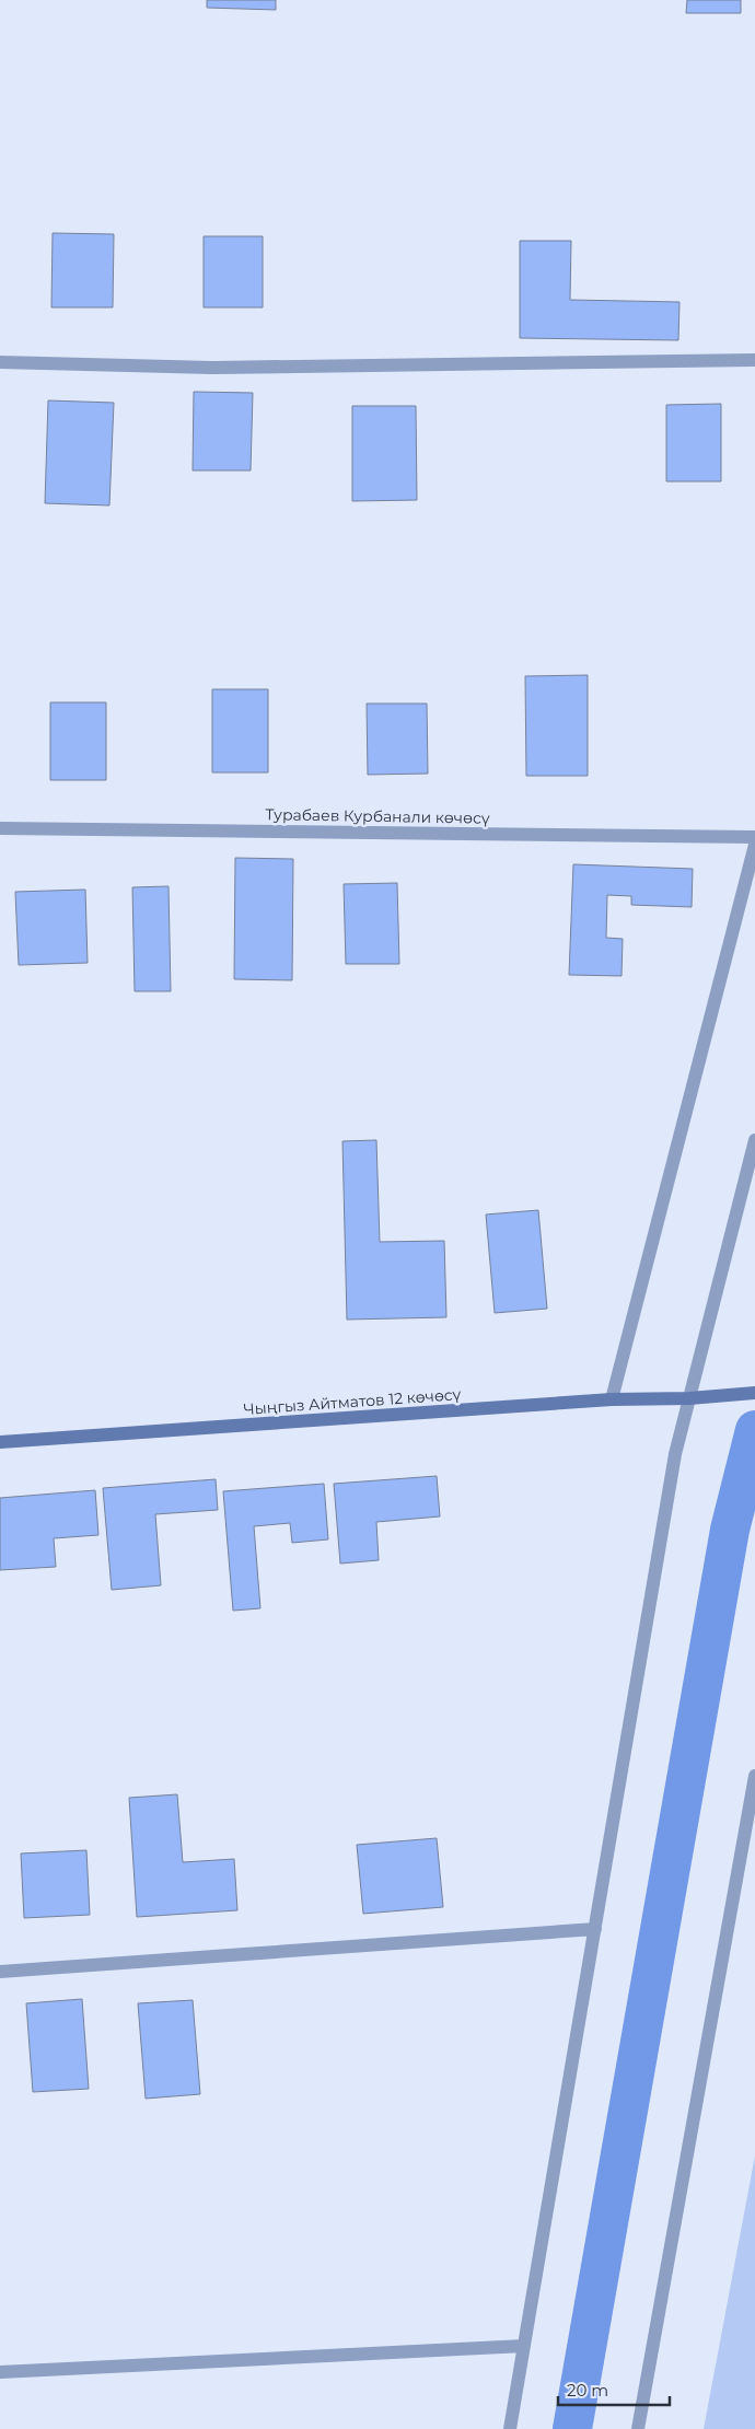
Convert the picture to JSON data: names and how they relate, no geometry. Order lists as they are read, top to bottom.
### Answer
{
  "streets": {
    "main road": ["Чыңгыз Айтматов 12 көчөсү"],
    "street": ["Турабаев Курбанали көчөсү"]
  },
  "scale_bar": "20 m"
}
